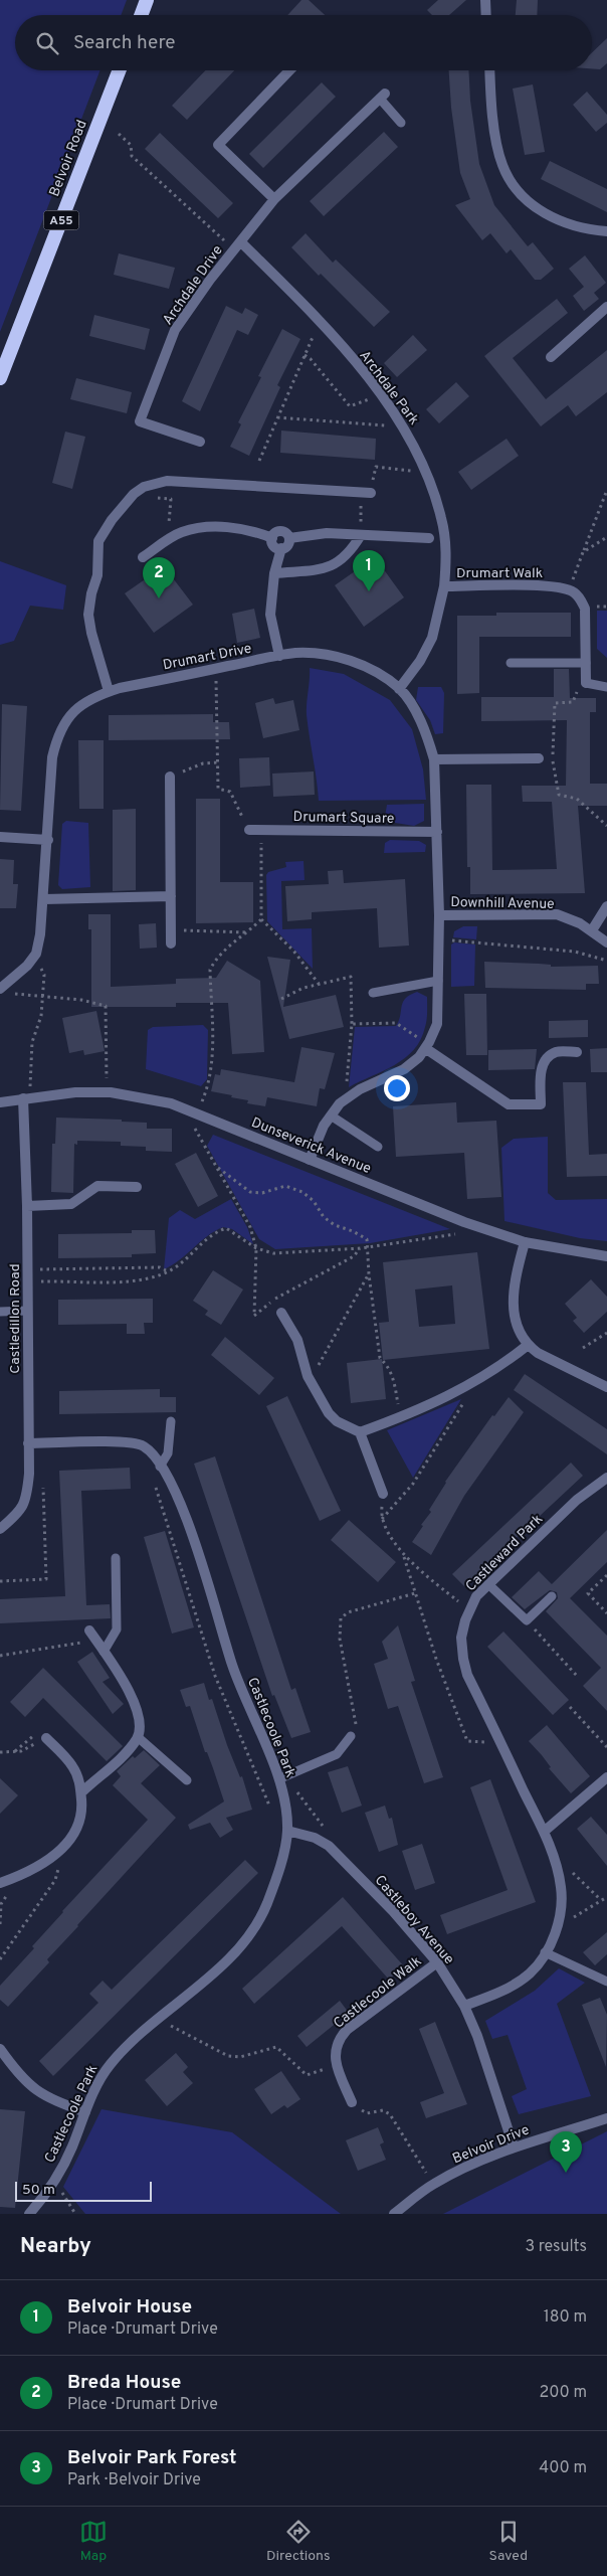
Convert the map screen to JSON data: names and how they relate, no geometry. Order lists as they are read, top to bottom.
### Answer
{
  "streets": {
    "highway": ["Belvoir Road", "A55"],
    "street": [
      "Archdale Drive",
      "Archdale Park",
      "Drumart Walk",
      "Drumart Drive",
      "Drumart Square",
      "Downhill Avenue",
      "Dunseverick Avenue",
      "Castledillon Road",
      "Castleward Park",
      "Castlecoole Park",
      "Castleboy Avenue",
      "Castlecoole Walk",
      "Belvoir Drive"
    ]
  },
  "crossings": [
    ["Archdale Drive", "Archdale Park"],
    ["Archdale Park", "Drumart Walk"],
    ["Drumart Walk", "Drumart Drive"],
    ["Drumart Drive", "Drumart Square"],
    ["Drumart Drive", "Downhill Avenue"],
    ["Drumart Drive", "Dunseverick Avenue"],
    ["Dunseverick Avenue", "Castledillon Road"],
    ["Castledillon Road", "Castlecoole Park"],
    ["Castleward Park", "Castleboy Avenue"],
    ["Castlecoole Park", "Castleboy Avenue"],
    ["Castleboy Avenue", "Castlecoole Walk"],
    ["Castleboy Avenue", "Belvoir Drive"]
  ],
  "scale_bar": "50 m",
  "page": {
    "search": "Search here",
    "pins": ["1", "2", "3"],
    "scale": "50 m",
    "heading": ["Nearby", "3 results"],
    "list": [
      {
        "mark": "1",
        "name": "Belvoir House",
        "note": "Place · Drumart Drive",
        "value": "180 m"
      },
      {
        "mark": "2",
        "name": "Breda House",
        "note": "Place · Drumart Drive",
        "value": "200 m"
      },
      {
        "mark": "3",
        "name": "Belvoir Park Forest",
        "note": "Park · Belvoir Drive",
        "value": "400 m"
      }
    ],
    "nav": ["Map", "Directions", "Saved"]
  }
}
